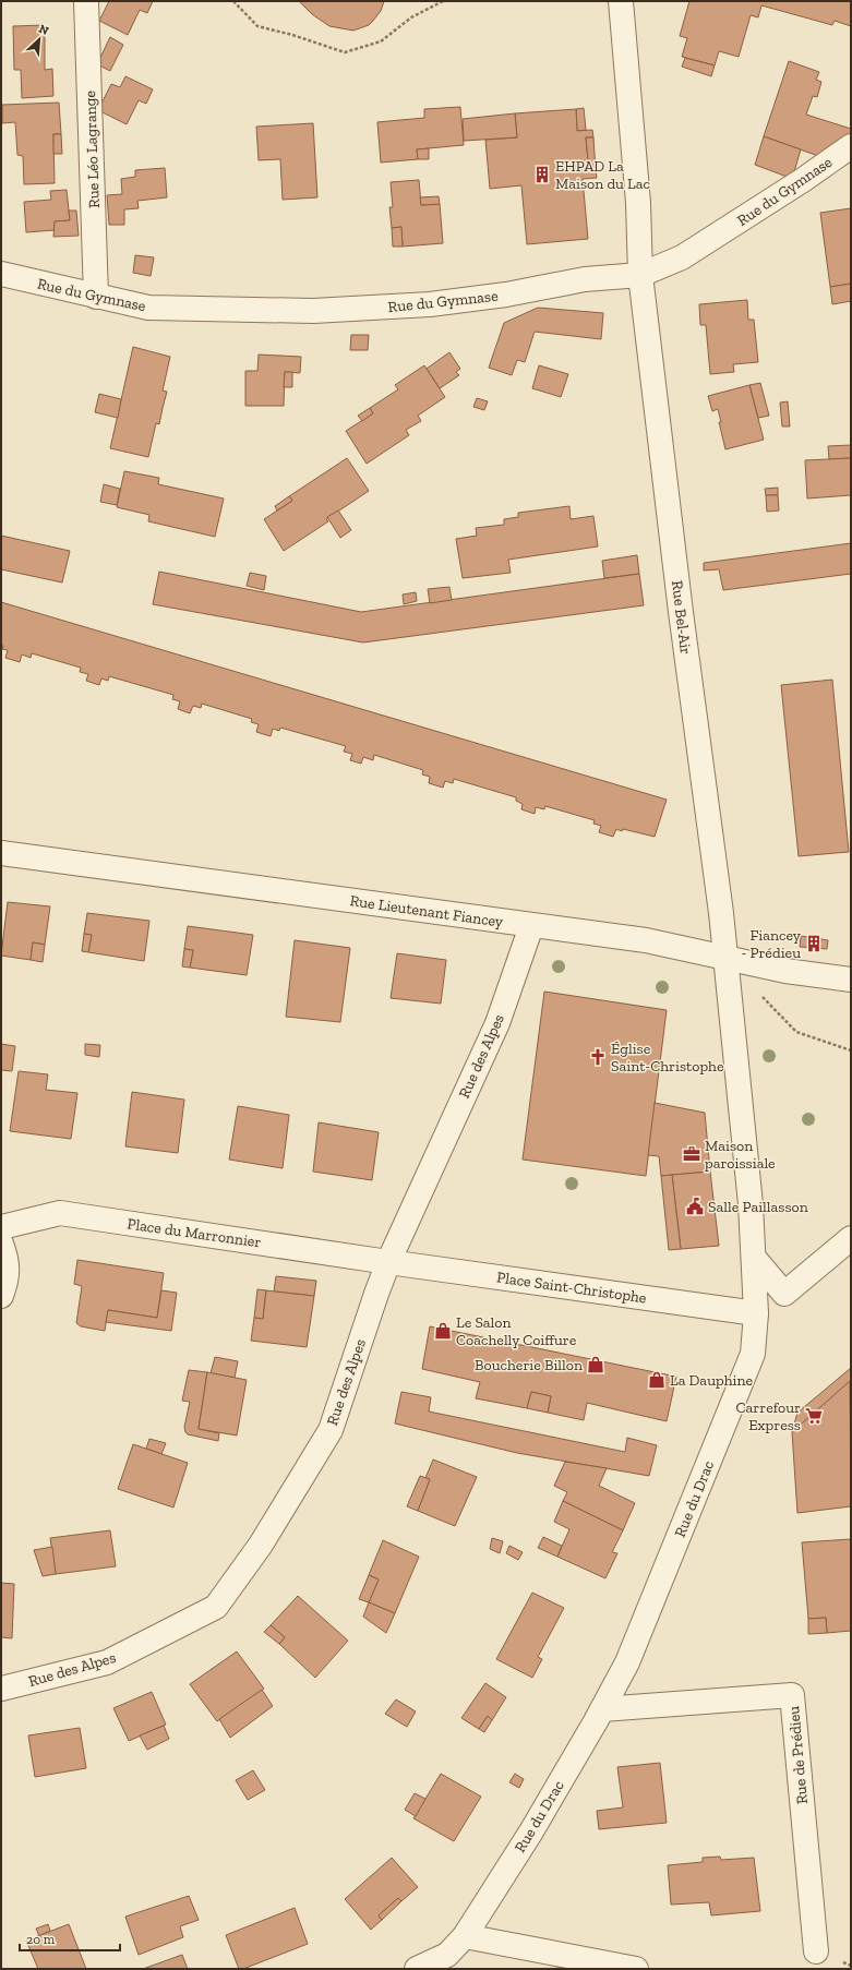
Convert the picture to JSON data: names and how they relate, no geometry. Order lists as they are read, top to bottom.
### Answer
{
  "streets": {
    "street": [
      "Rue Léo Lagrange",
      "Rue du Gymnase",
      "Rue Bel-Air",
      "Rue Lieutenant Fiancey",
      "Rue des Alpes",
      "Place du Marronnier",
      "Place Saint-Christophe",
      "Rue du Drac",
      "Rue de Prédieu"
    ]
  },
  "crossings": [
    ["Rue Léo Lagrange", "Rue du Gymnase"],
    ["Rue du Gymnase", "Rue Bel-Air"],
    ["Rue Bel-Air", "Rue Lieutenant Fiancey"],
    ["Rue Bel-Air", "Rue du Drac"],
    ["Rue Lieutenant Fiancey", "Rue des Alpes"],
    ["Rue Lieutenant Fiancey", "Rue du Drac"],
    ["Rue des Alpes", "Place du Marronnier"],
    ["Rue des Alpes", "Place Saint-Christophe"],
    ["Place du Marronnier", "Place Saint-Christophe"],
    ["Place Saint-Christophe", "Rue du Drac"],
    ["Rue du Drac", "Rue de Prédieu"]
  ],
  "places": {
    "building": ["EHPAD La Maison du Lac", "Fiancey - Prédieu"],
    "church": ["Église Saint-Christophe"],
    "office": ["Maison paroissiale"],
    "public building": ["Salle Paillasson"],
    "shop": ["Le Salon Coachelly Coiffure", "Boucherie Billon", "La Dauphine"],
    "supermarket": ["Carrefour Express"]
  },
  "scale_bar": "20 m",
  "north": "top right"
}
